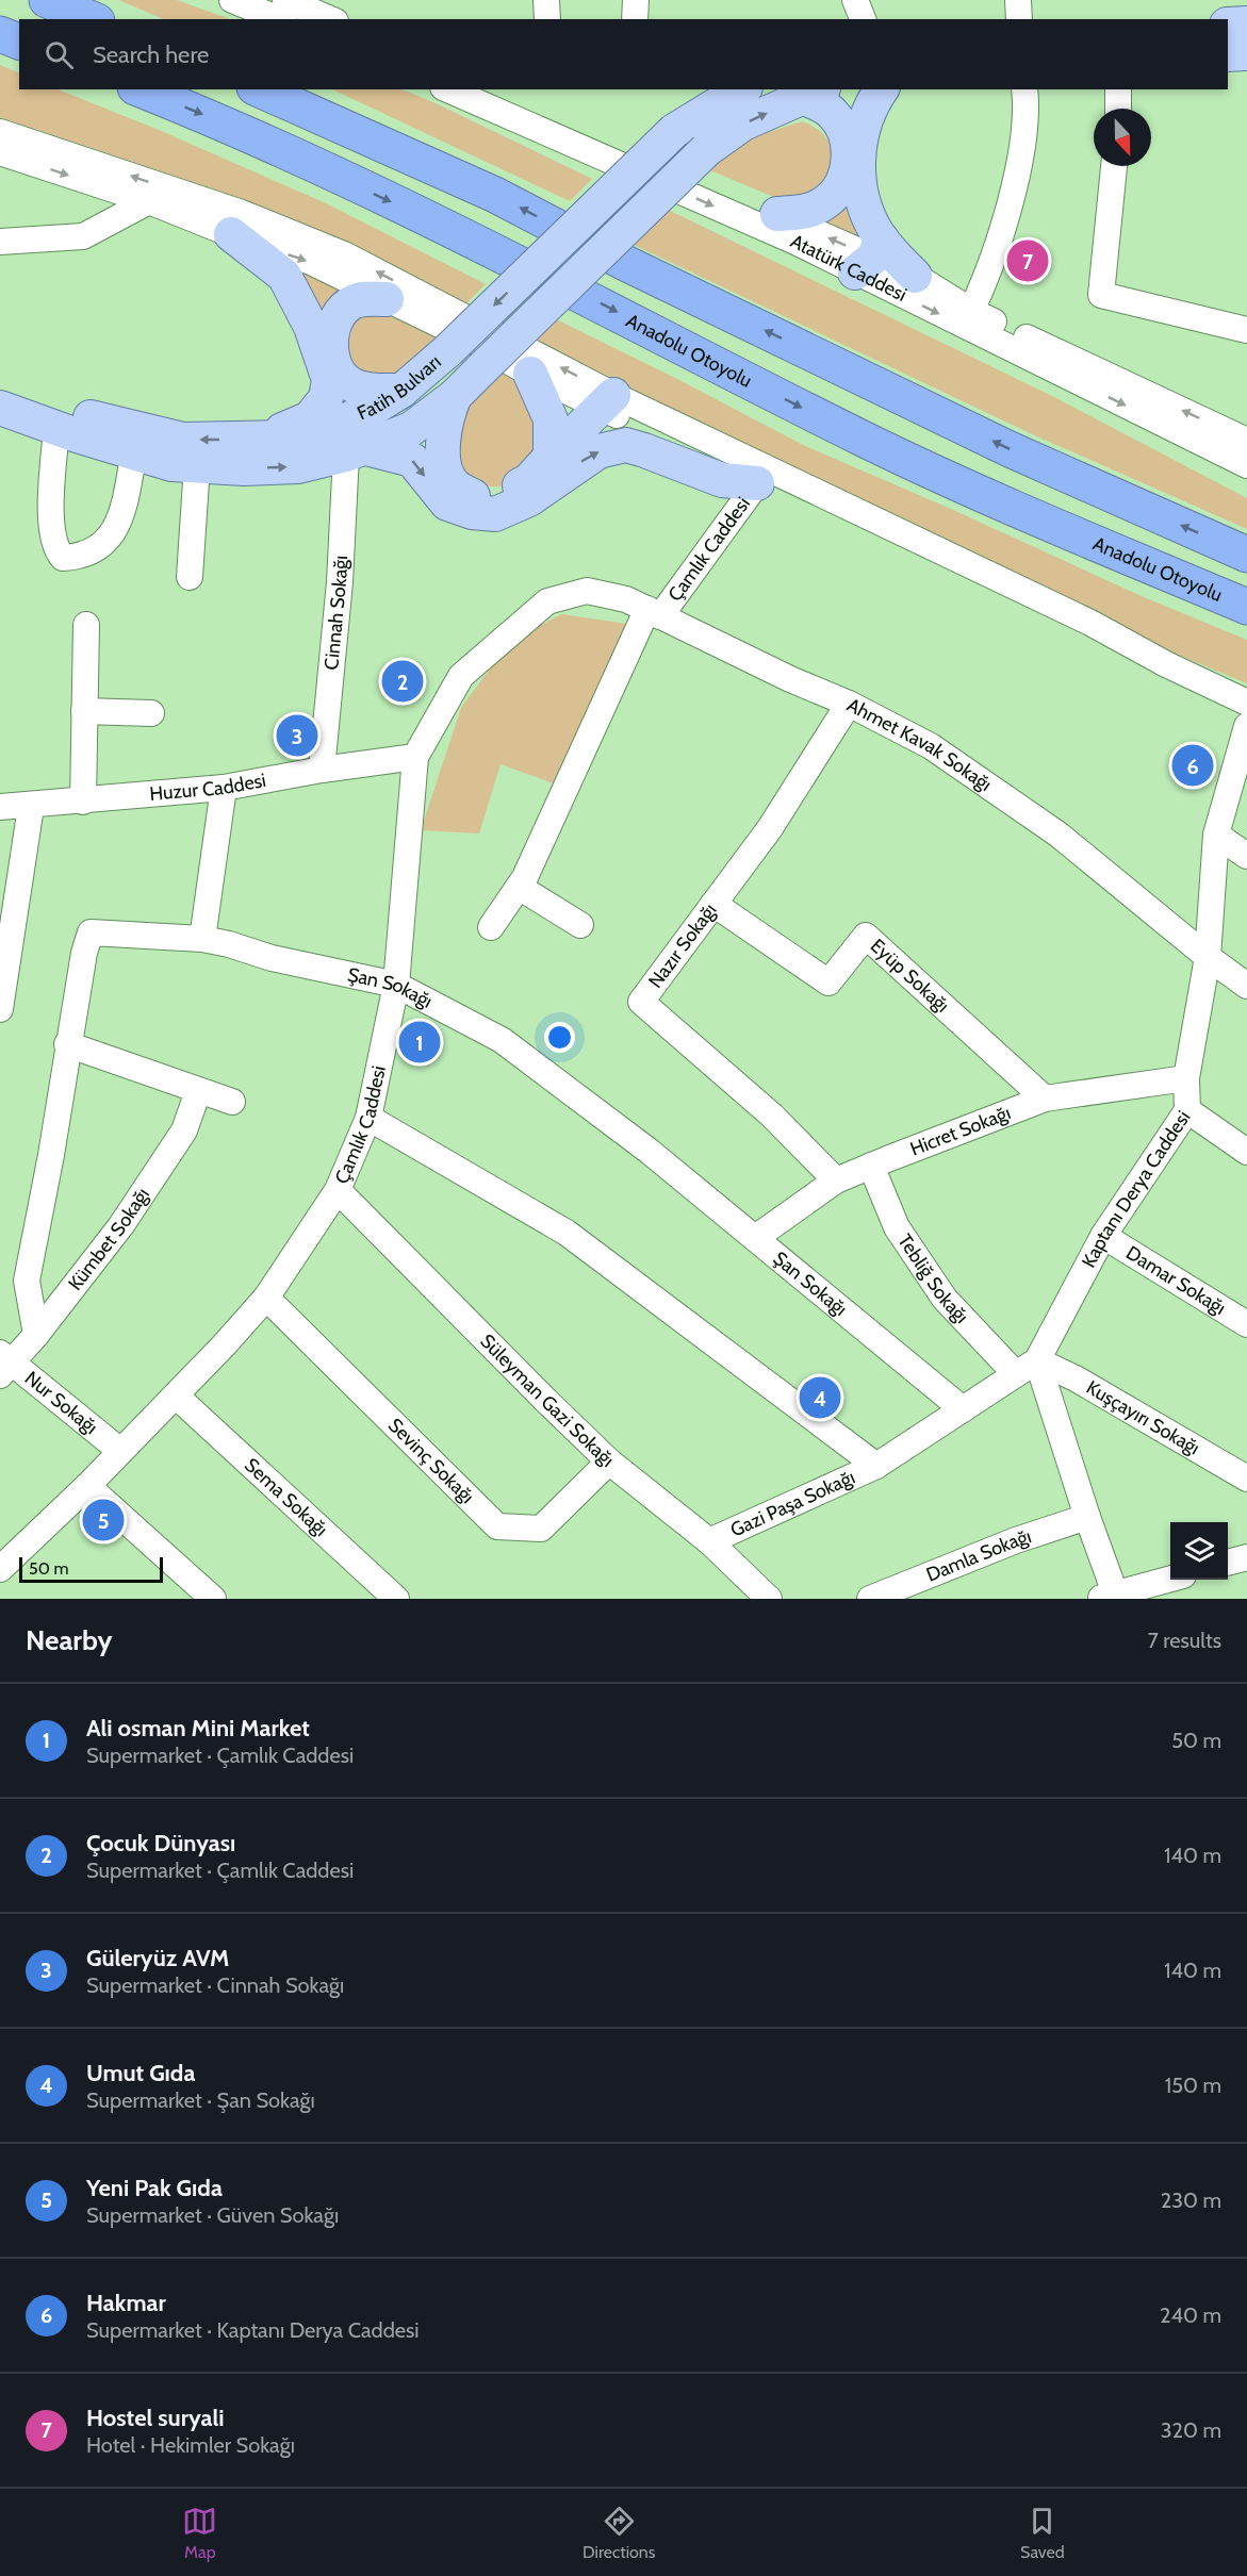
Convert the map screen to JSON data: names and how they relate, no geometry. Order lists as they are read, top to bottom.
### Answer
{
  "streets": {
    "highway": ["Anadolu Otoyolu"],
    "main road": ["Fatih Bulvarı"],
    "street": [
      "Atatürk Caddesi",
      "Çamlık Caddesi",
      "Cinnah Sokağı",
      "Ahmet Kavak Sokağı",
      "Huzur Caddesi",
      "Nazır Sokağı",
      "Eyüp Sokağı",
      "Şan Sokağı",
      "Hicret Sokağı",
      "Kaptanı Derya Caddesi",
      "Kümbet Sokağı",
      "Tebliğ Sokağı",
      "Damar Sokağı",
      "Süleyman Gazi Sokağı",
      "Nur Sokağı",
      "Kuşçayırı Sokağı",
      "Sevinç Sokağı",
      "Sema Sokağı",
      "Gazi Paşa Sokağı",
      "Damla Sokağı"
    ]
  },
  "crossings": [
    ["Fatih Bulvarı", "Cinnah Sokağı"],
    ["Çamlık Caddesi", "Ahmet Kavak Sokağı"],
    ["Çamlık Caddesi", "Huzur Caddesi"],
    ["Çamlık Caddesi", "Şan Sokağı"],
    ["Çamlık Caddesi", "Süleyman Gazi Sokağı"],
    ["Çamlık Caddesi", "Nur Sokağı"],
    ["Çamlık Caddesi", "Sevinç Sokağı"],
    ["Çamlık Caddesi", "Sema Sokağı"],
    ["Cinnah Sokağı", "Huzur Caddesi"],
    ["Ahmet Kavak Sokağı", "Nazır Sokağı"],
    ["Ahmet Kavak Sokağı", "Kaptanı Derya Caddesi"],
    ["Nazır Sokağı", "Eyüp Sokağı"],
    ["Nazır Sokağı", "Hicret Sokağı"],
    ["Eyüp Sokağı", "Hicret Sokağı"],
    ["Şan Sokağı", "Hicret Sokağı"],
    ["Şan Sokağı", "Kümbet Sokağı"],
    ["Şan Sokağı", "Gazi Paşa Sokağı"],
    ["Hicret Sokağı", "Kaptanı Derya Caddesi"],
    ["Hicret Sokağı", "Tebliğ Sokağı"],
    ["Kaptanı Derya Caddesi", "Tebliğ Sokağı"],
    ["Kaptanı Derya Caddesi", "Damar Sokağı"],
    ["Kaptanı Derya Caddesi", "Kuşçayırı Sokağı"],
    ["Kaptanı Derya Caddesi", "Gazi Paşa Sokağı"],
    ["Kümbet Sokağı", "Nur Sokağı"],
    ["Tebliğ Sokağı", "Kuşçayırı Sokağı"],
    ["Tebliğ Sokağı", "Gazi Paşa Sokağı"],
    ["Süleyman Gazi Sokağı", "Sevinç Sokağı"],
    ["Süleyman Gazi Sokağı", "Gazi Paşa Sokağı"],
    ["Kuşçayırı Sokağı", "Gazi Paşa Sokağı"]
  ],
  "scale_bar": "50 m",
  "north": "bottom",
  "page": {
    "search": "Search here",
    "pins": [
      "7",
      "2",
      "3",
      "6",
      "1",
      "4",
      "5"
    ],
    "scale": "50 m",
    "heading": ["Nearby", "7 results"],
    "list": [
      {
        "mark": "1",
        "name": "Ali osman Mini Market",
        "note": "Supermarket · Çamlık Caddesi",
        "value": "50 m"
      },
      {
        "mark": "2",
        "name": "Çocuk Dünyası",
        "note": "Supermarket · Çamlık Caddesi",
        "value": "140 m"
      },
      {
        "mark": "3",
        "name": "Güleryüz AVM",
        "note": "Supermarket · Cinnah Sokağı",
        "value": "140 m"
      },
      {
        "mark": "4",
        "name": "Umut Gıda",
        "note": "Supermarket · Şan Sokağı",
        "value": "150 m"
      },
      {
        "mark": "5",
        "name": "Yeni Pak Gıda",
        "note": "Supermarket · Güven Sokağı",
        "value": "230 m"
      },
      {
        "mark": "6",
        "name": "Hakmar",
        "note": "Supermarket · Kaptanı Derya Caddesi",
        "value": "240 m"
      },
      {
        "mark": "7",
        "name": "Hostel suryali",
        "note": "Hotel · Hekimler Sokağı",
        "value": "320 m"
      }
    ],
    "nav": ["Map", "Directions", "Saved"]
  }
}
